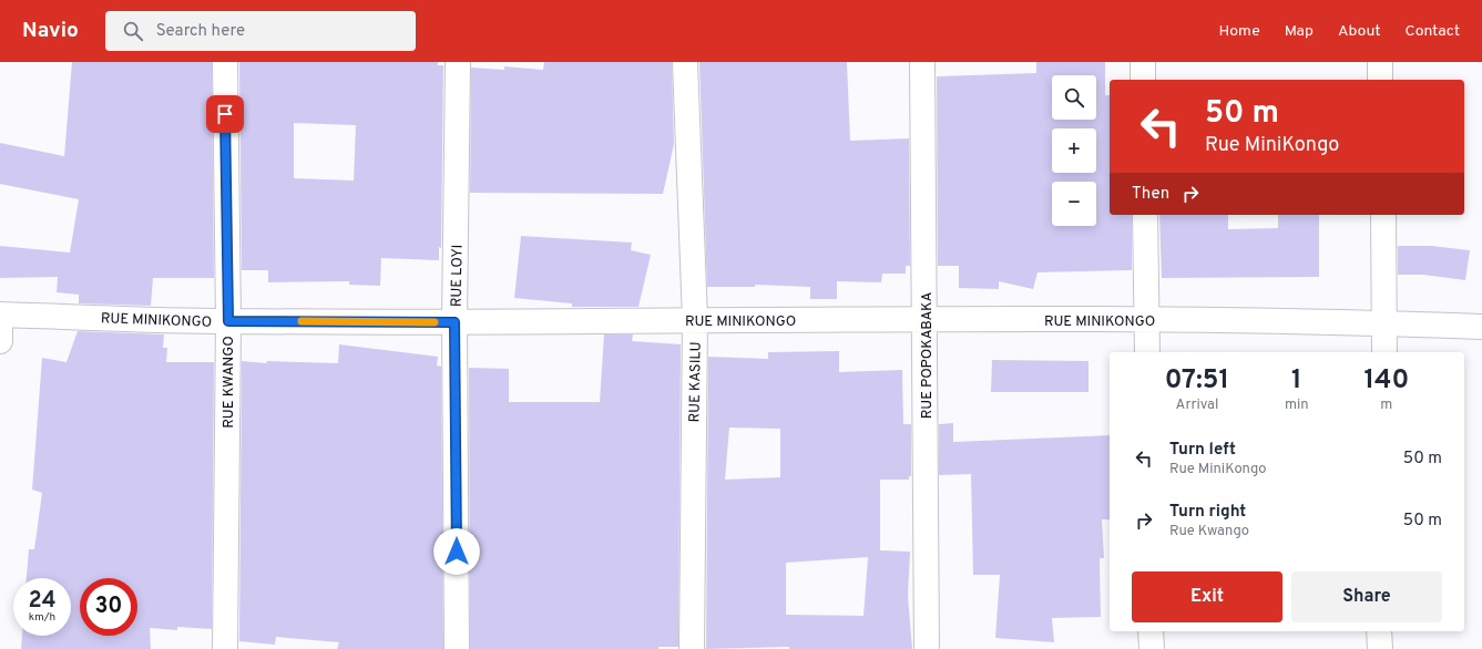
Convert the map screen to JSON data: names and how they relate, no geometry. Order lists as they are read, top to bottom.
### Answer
{
  "streets": {
    "street": [
      "RUE LOYI",
      "RUE MINIKONGO",
      "RUE POPOKABAKA",
      "RUE KWANGO",
      "RUE KASILU"
    ]
  },
  "crossings": [
    ["RUE LOYI", "RUE MINIKONGO"],
    ["RUE MINIKONGO", "RUE POPOKABAKA"],
    ["RUE MINIKONGO", "RUE KWANGO"],
    ["RUE MINIKONGO", "RUE KASILU"]
  ],
  "page": {
    "header": "Navio",
    "search": "Search here",
    "nav": [
      "Home",
      "Map",
      "About",
      "Contact"
    ],
    "map_buttons": ["+", "−"],
    "turn": ["50 m", "Rue MiniKongo"],
    "then": "Then",
    "eta": [
      "07:51",
      "Arrival",
      "1",
      "min",
      "140",
      "m"
    ],
    "list": [
      {
        "name": "Turn left",
        "note": "Rue MiniKongo",
        "value": "50 m"
      },
      {
        "name": "Turn right",
        "note": "Rue Kwango",
        "value": "50 m"
      }
    ],
    "buttons": ["Exit", "Share"],
    "speed": "24 km/h",
    "limit": "30"
  }
}
